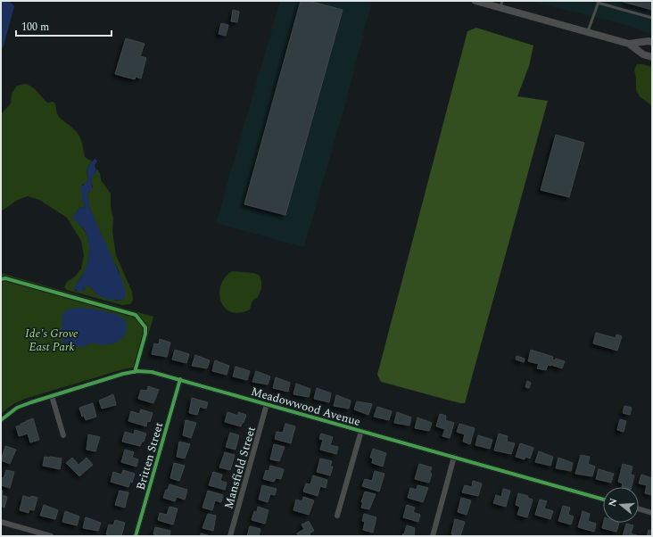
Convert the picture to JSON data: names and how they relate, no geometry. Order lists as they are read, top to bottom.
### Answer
{
  "streets": {
    "street": ["Meadowwood Avenue", "Britten Street", "Mansfield Street"]
  },
  "crossings": [
    ["Meadowwood Avenue", "Britten Street"],
    ["Meadowwood Avenue", "Mansfield Street"]
  ],
  "parks": ["Ide's Grove East Park"],
  "scale_bar": "100 m",
  "north": "left"
}
